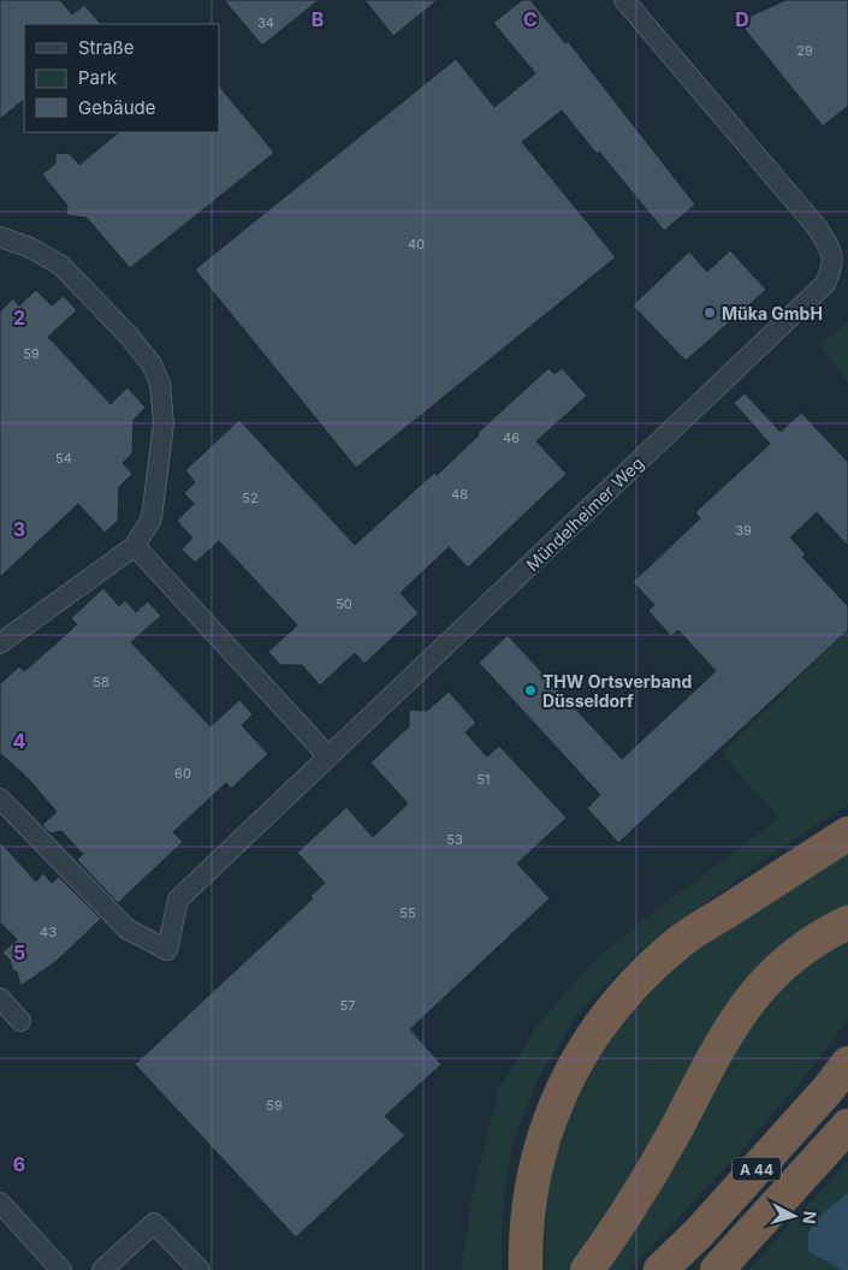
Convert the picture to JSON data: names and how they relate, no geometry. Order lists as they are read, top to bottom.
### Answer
{
  "streets": {
    "highway": ["A 44"],
    "street": ["Mündelheimer Weg"]
  },
  "places": ["Müka GmbH", "THW Ortsverband Düsseldorf"],
  "house_numbers": [
    "34",
    "29",
    "40",
    "59",
    "46",
    "54",
    "48",
    "52",
    "39",
    "50",
    "58",
    "60",
    "51",
    "53",
    "55",
    "43",
    "57",
    "59"
  ],
  "legend": ["Straße", "Park", "Gebäude"],
  "north": "right",
  "grid": {
    "columns": ["B", "C", "D"],
    "rows": [
      "2",
      "3",
      "4",
      "5",
      "6"
    ]
  }
}
